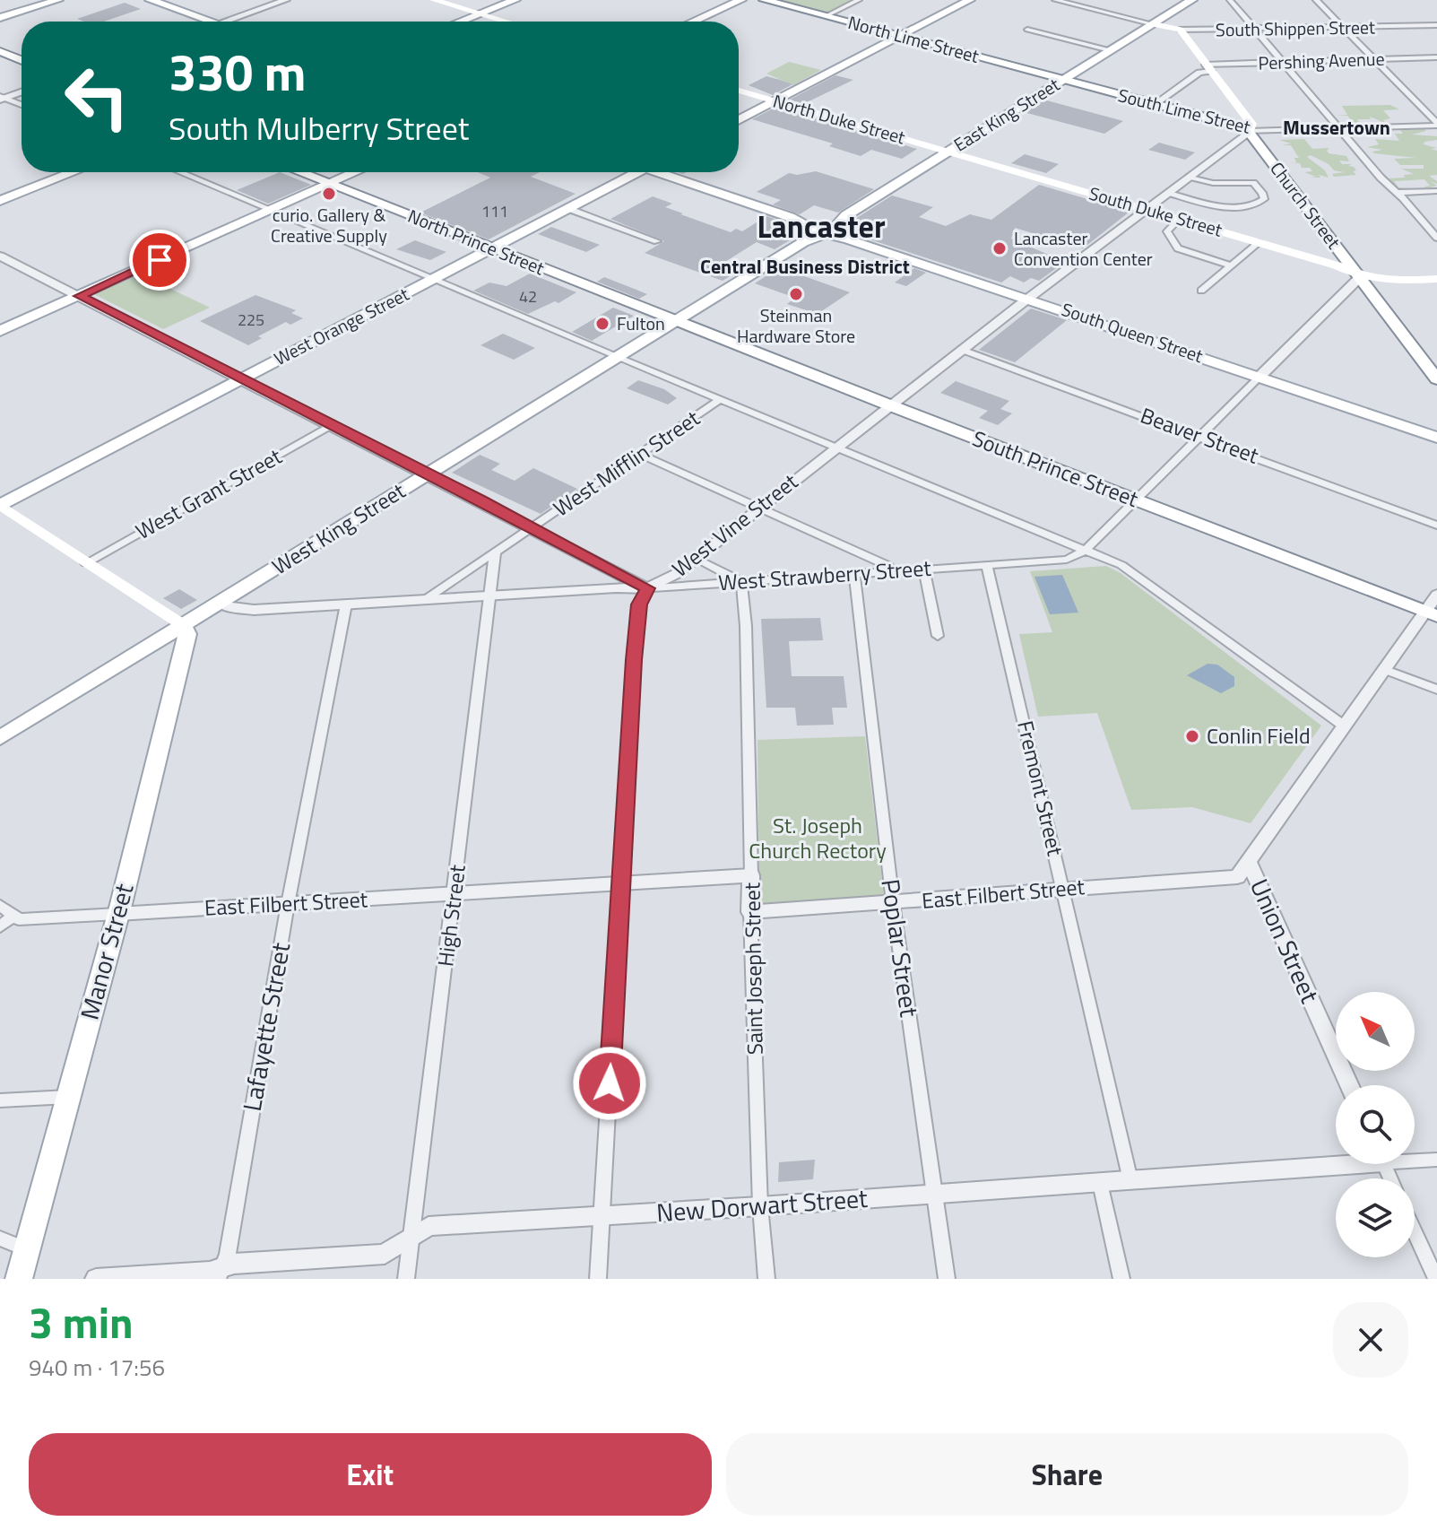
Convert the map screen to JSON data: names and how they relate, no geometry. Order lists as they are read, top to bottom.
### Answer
{
  "streets": {
    "main road": [
      "South Shippen Street",
      "North Lime Street",
      "South Lime Street",
      "East King Street",
      "North Duke Street",
      "Church Street",
      "South Duke Street",
      "North Prince Street",
      "West Orange Street",
      "South Queen Street",
      "South Prince Street",
      "West King Street",
      "Manor Street"
    ],
    "street": [
      "Pershing Avenue",
      "Beaver Street",
      "West Mifflin Street",
      "West Grant Street",
      "West Vine Street",
      "West Strawberry Street",
      "Fremont Street",
      "East Filbert Street",
      "High Street",
      "Union Street",
      "Poplar Street",
      "Saint Joseph Street",
      "Lafayette Street",
      "New Dorwart Street"
    ]
  },
  "crossings": [
    ["South Shippen Street", "East King Street"],
    ["South Shippen Street", "Church Street"],
    ["North Lime Street", "South Lime Street"],
    ["North Lime Street", "East King Street"],
    ["Pershing Avenue", "Church Street"],
    ["South Lime Street", "East King Street"],
    ["South Lime Street", "Church Street"],
    ["South Lime Street", "West Vine Street"],
    ["East King Street", "North Duke Street"],
    ["East King Street", "South Duke Street"],
    ["East King Street", "South Queen Street"],
    ["East King Street", "West King Street"],
    ["North Duke Street", "South Duke Street"],
    ["Church Street", "South Duke Street"],
    ["Church Street", "West Vine Street"],
    ["South Duke Street", "West Vine Street"],
    ["North Prince Street", "West Orange Street"],
    ["North Prince Street", "South Prince Street"],
    ["North Prince Street", "West King Street"],
    ["South Queen Street", "West Vine Street"],
    ["South Queen Street", "West King Street"],
    ["Beaver Street", "West Vine Street"],
    ["West Mifflin Street", "West Strawberry Street"],
    ["West Mifflin Street", "High Street"],
    ["South Prince Street", "West Vine Street"],
    ["South Prince Street", "West King Street"],
    ["West Vine Street", "West Strawberry Street"],
    ["West Vine Street", "East Filbert Street"],
    ["West Vine Street", "New Dorwart Street"],
    ["West King Street", "West Strawberry Street"],
    ["West King Street", "Manor Street"],
    ["West Strawberry Street", "Fremont Street"],
    ["West Strawberry Street", "High Street"],
    ["West Strawberry Street", "Poplar Street"],
    ["West Strawberry Street", "Saint Joseph Street"],
    ["West Strawberry Street", "Lafayette Street"],
    ["Fremont Street", "East Filbert Street"],
    ["Fremont Street", "New Dorwart Street"],
    ["East Filbert Street", "High Street"],
    ["East Filbert Street", "Union Street"],
    ["East Filbert Street", "Poplar Street"],
    ["East Filbert Street", "Manor Street"],
    ["East Filbert Street", "Saint Joseph Street"],
    ["East Filbert Street", "Lafayette Street"],
    ["High Street", "New Dorwart Street"],
    ["Poplar Street", "New Dorwart Street"],
    ["Saint Joseph Street", "New Dorwart Street"],
    ["Lafayette Street", "New Dorwart Street"]
  ],
  "districts": ["Mussertown", "Lancaster", "Central Business District"],
  "parks": ["St. Joseph Church Rectory"],
  "places": [
    "curio. Gallery & Creative Supply",
    "Lancaster Convention Center",
    "Steinman Hardware Store",
    "Fulton",
    "Conlin Field"
  ],
  "house_numbers": ["111", "42", "225"],
  "north": "top left",
  "page": {
    "turn": ["330 m", "South Mulberry Street"],
    "heading": ["3 min", "940 m · 17:56"],
    "buttons": ["Exit", "Share"]
  }
}
